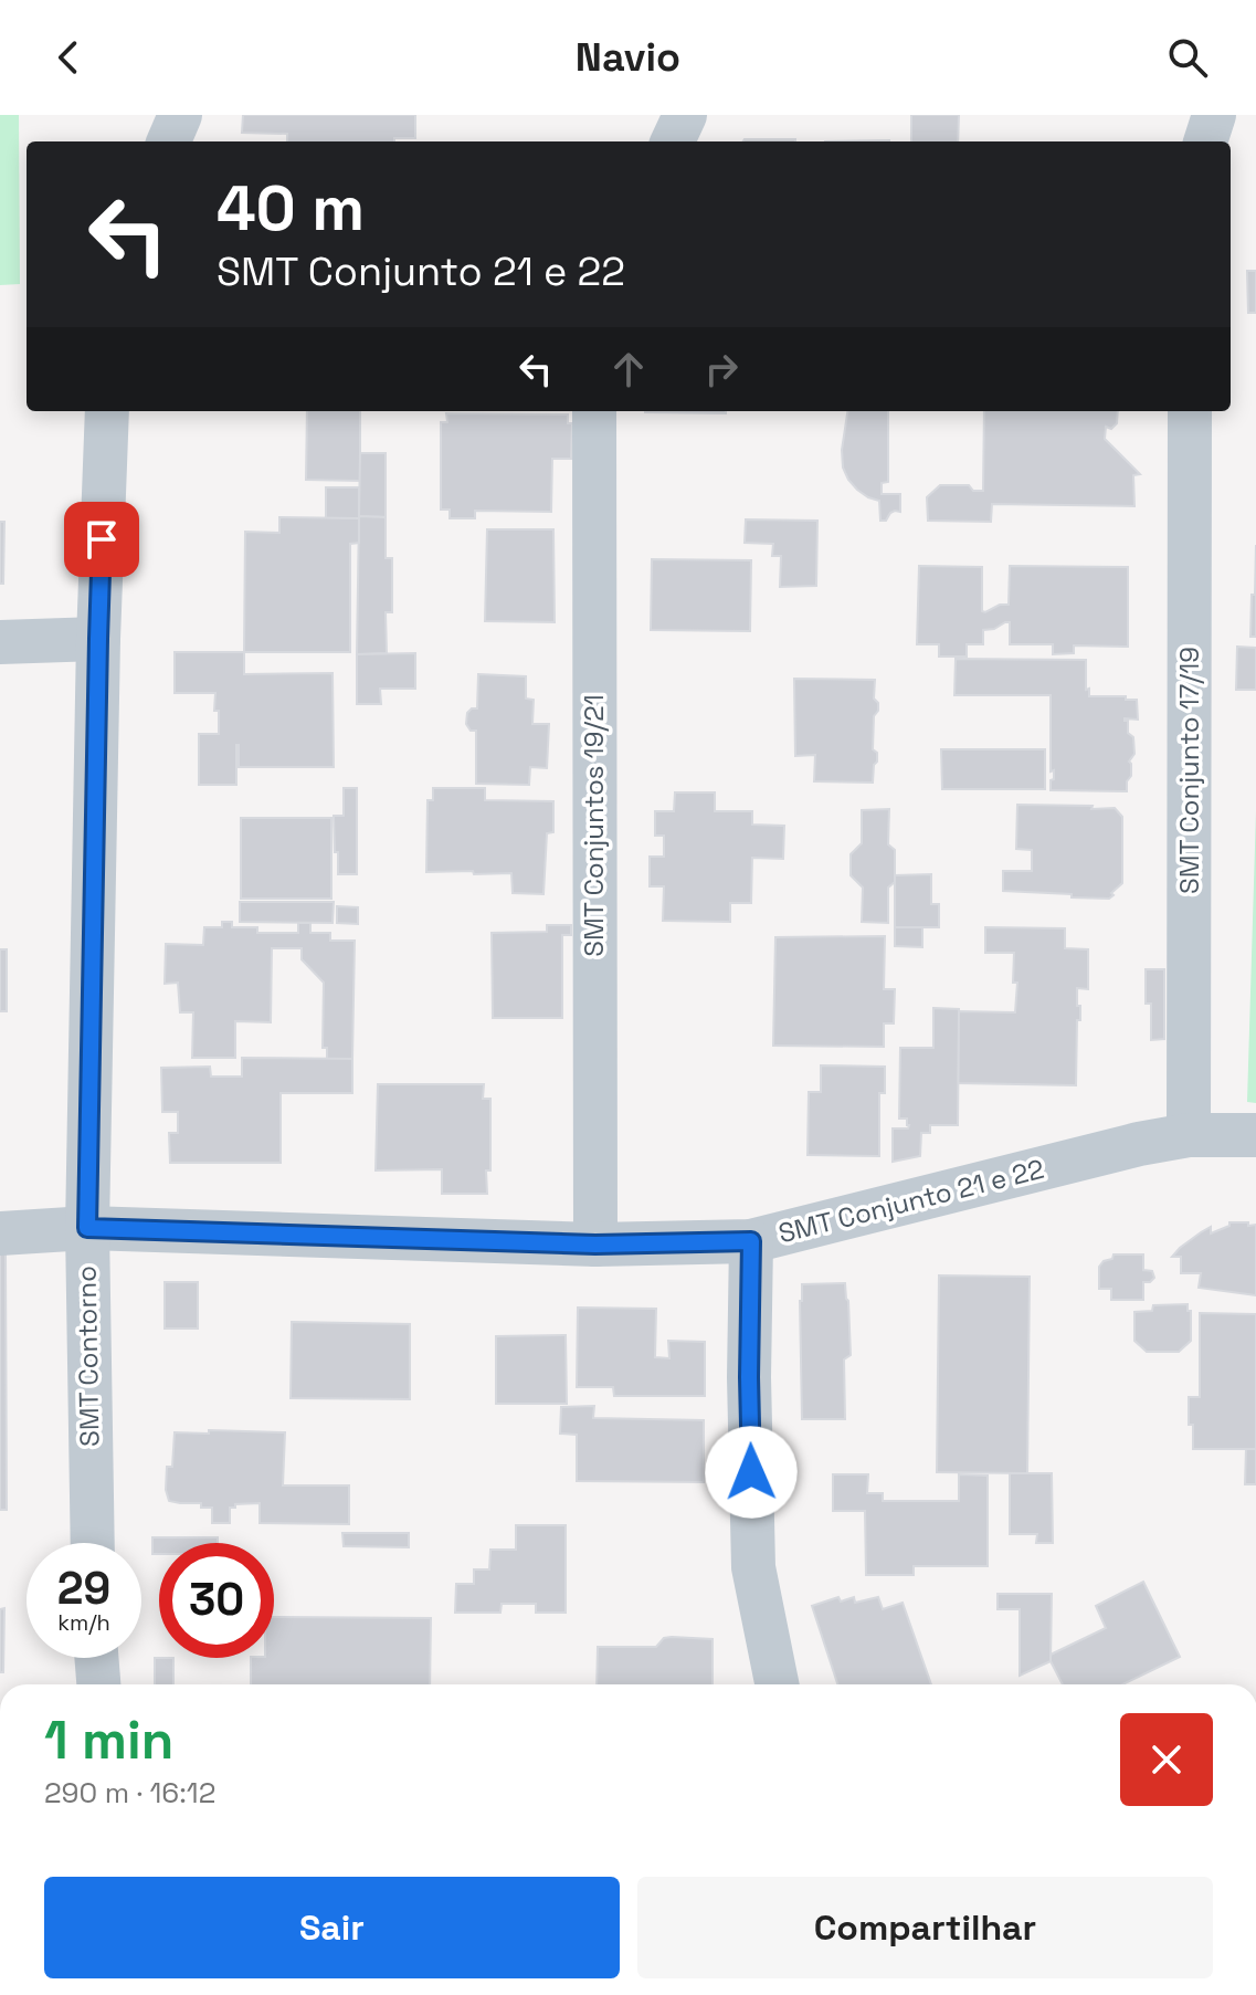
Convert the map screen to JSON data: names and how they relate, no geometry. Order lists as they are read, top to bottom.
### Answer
{
  "streets": {
    "street": [
      "SMT Conjunto 17/19",
      "SMT Conjuntos 19/21",
      "SMT Conjunto 21 e 22",
      "SMT Contorno"
    ]
  },
  "crossings": [
    ["SMT Conjunto 17/19", "SMT Conjunto 21 e 22"],
    ["SMT Conjuntos 19/21", "SMT Conjunto 21 e 22"],
    ["SMT Conjunto 21 e 22", "SMT Contorno"]
  ],
  "page": {
    "header": "Navio",
    "turn": ["40 m", "SMT Conjunto 21 e 22"],
    "speed": "29 km/h",
    "limit": "30",
    "heading": ["1 min", "290 m · 16:12"],
    "buttons": ["Sair", "Compartilhar"]
  }
}
